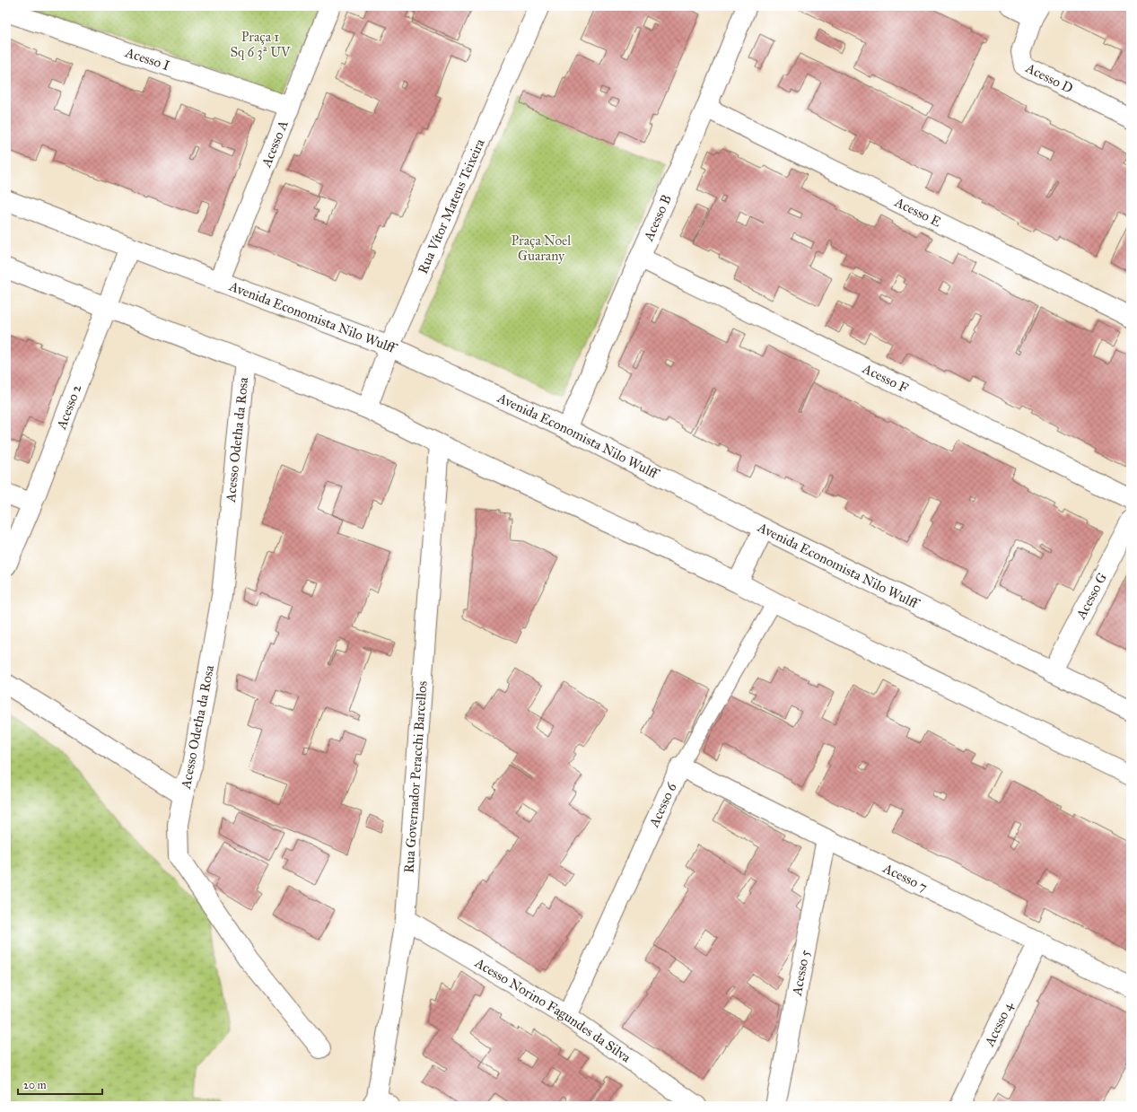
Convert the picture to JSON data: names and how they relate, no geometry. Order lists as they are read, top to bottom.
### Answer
{
  "streets": {
    "street": [
      "Acesso I",
      "Acesso D",
      "Acesso A",
      "Rua Vítor Mateus Teixeira",
      "Acesso E",
      "Acesso B",
      "Avenida Economista Nilo Wulff",
      "Acesso F",
      "Acesso 2",
      "Acesso Odetha da Rosa",
      "Acesso G",
      "Rua Governador Peracchi Barcellos",
      "Acesso 6",
      "Acesso 7",
      "Acesso 5",
      "Acesso Norino Fagundes da Silva",
      "Acesso 4"
    ]
  },
  "crossings": [
    ["Acesso I", "Acesso A"],
    ["Acesso A", "Avenida Economista Nilo Wulff"],
    ["Rua Vítor Mateus Teixeira", "Avenida Economista Nilo Wulff"],
    ["Acesso E", "Acesso B"],
    ["Acesso B", "Avenida Economista Nilo Wulff"],
    ["Acesso B", "Acesso F"],
    ["Avenida Economista Nilo Wulff", "Acesso 2"],
    ["Avenida Economista Nilo Wulff", "Acesso G"],
    ["Rua Governador Peracchi Barcellos", "Acesso Norino Fagundes da Silva"],
    ["Acesso 6", "Acesso 7"],
    ["Acesso 6", "Acesso Norino Fagundes da Silva"],
    ["Acesso 7", "Acesso 5"],
    ["Acesso 7", "Acesso 4"]
  ],
  "parks": ["Praça 1 Sq 6 3ª UV", "Praça Noel Guarany"],
  "scale_bar": "20 m"
}
